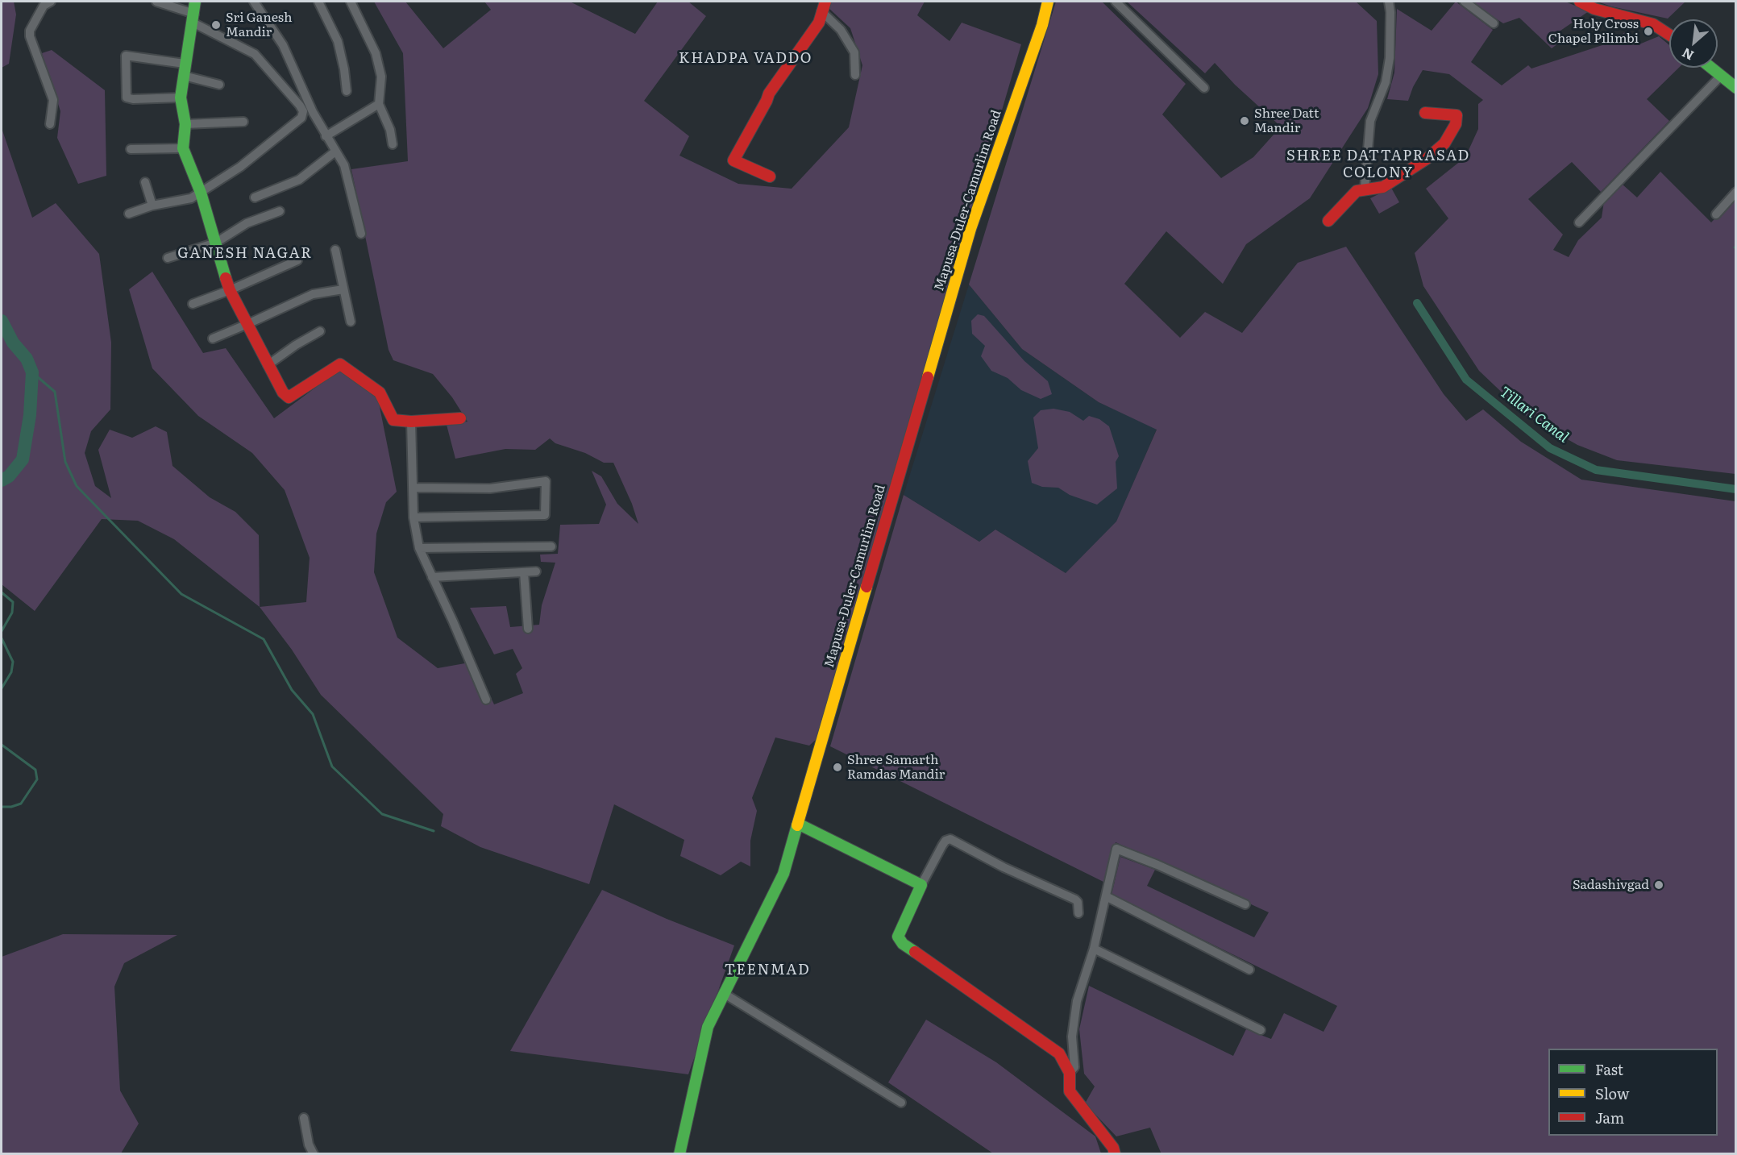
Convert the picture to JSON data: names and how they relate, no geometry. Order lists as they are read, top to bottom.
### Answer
{
  "streets": {
    "street": ["Mapusa-Duler-Camurlim Road"]
  },
  "districts": [
    "KHADPA VADDO",
    "SHREE DATTAPRASAD COLONY",
    "GANESH NAGAR",
    "TEENMAD"
  ],
  "water": ["Tillari Canal"],
  "places": [
    "Sri Ganesh Mandir",
    "Holy Cross Chapel Pilimbi",
    "Shree Datt Mandir",
    "Shree Samarth Ramdas Mandir",
    "Sadashivgad"
  ],
  "legend": ["Fast", "Slow", "Jam"],
  "north": "bottom left"
}
